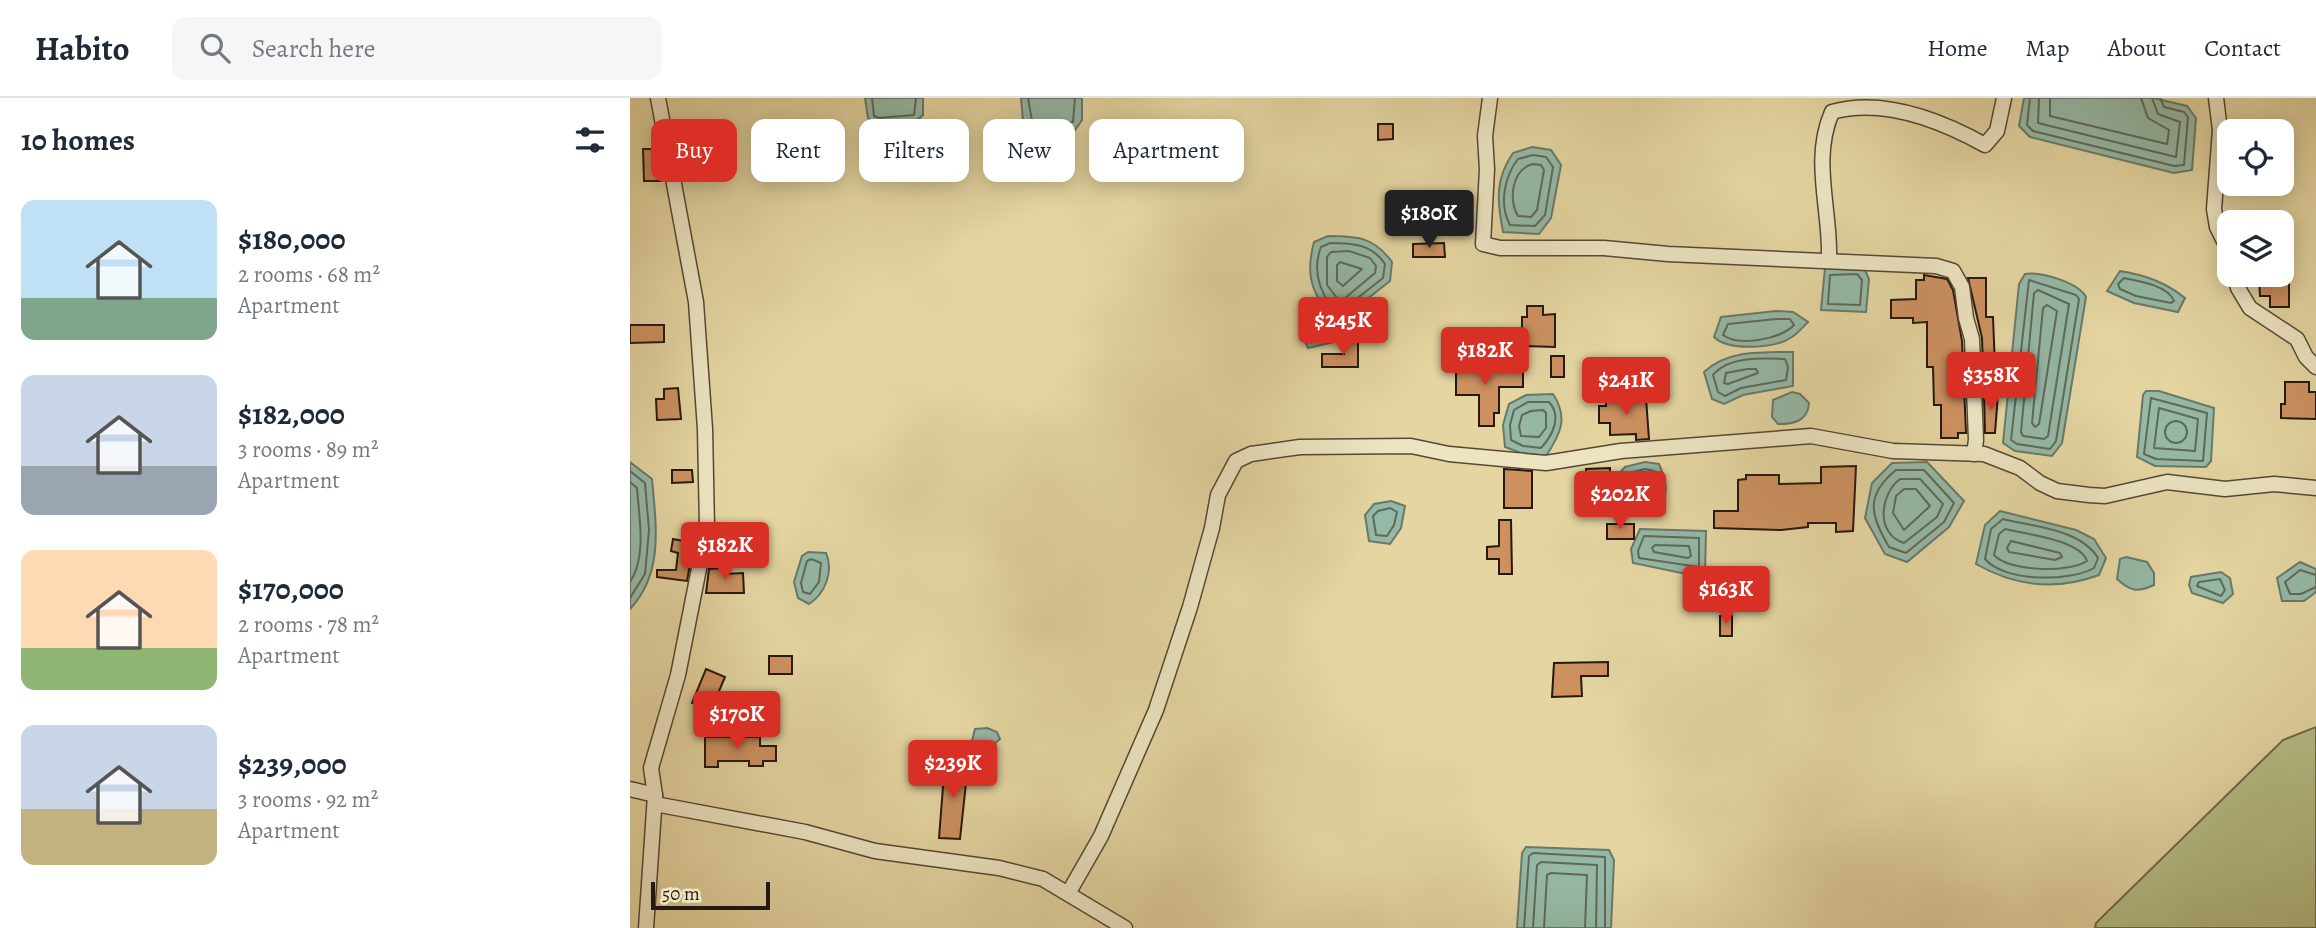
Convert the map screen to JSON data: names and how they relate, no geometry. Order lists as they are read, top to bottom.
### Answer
{
  "scale_bar": "50 m",
  "page": {
    "header": "Habito",
    "search": "Search here",
    "nav": [
      "Home",
      "Map",
      "About",
      "Contact"
    ],
    "heading": "10 homes",
    "chip": [
      "Buy",
      "Rent",
      "Filters",
      "New",
      "Apartment"
    ],
    "list": [
      {
        "name": "$180,000",
        "note": "2 rooms · 68 m² · Apartment"
      },
      {
        "name": "$182,000",
        "note": "3 rooms · 89 m² · Apartment"
      },
      {
        "name": "$170,000",
        "note": "2 rooms · 78 m² · Apartment"
      },
      {
        "name": "$239,000",
        "note": "3 rooms · 92 m² · Apartment"
      }
    ],
    "price": [
      "$180K",
      "$245K",
      "$182K",
      "$358K",
      "$241K",
      "$202K",
      "$182K",
      "$163K",
      "$170K",
      "$239K"
    ],
    "scale": "50 m"
  }
}
